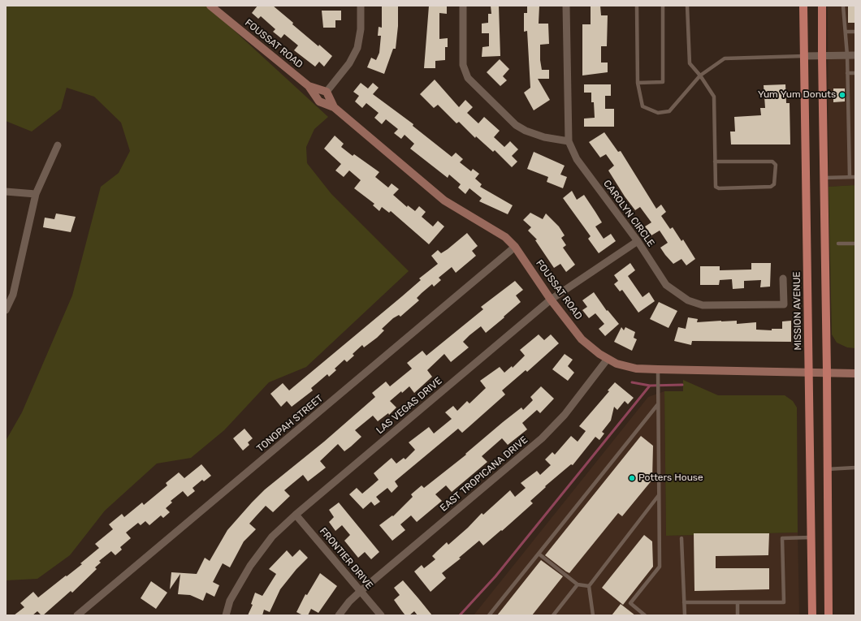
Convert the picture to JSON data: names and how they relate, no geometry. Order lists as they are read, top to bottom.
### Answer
{
  "streets": {
    "main road": ["FOUSSAT ROAD", "MISSION AVENUE"],
    "street": [
      "CAROLYN CIRCLE",
      "LAS VEGAS DRIVE",
      "TONOPAH STREET",
      "EAST TROPICANA DRIVE",
      "FRONTIER DRIVE"
    ]
  },
  "crossings": [
    ["FOUSSAT ROAD", "MISSION AVENUE"],
    ["FOUSSAT ROAD", "LAS VEGAS DRIVE"],
    ["FOUSSAT ROAD", "TONOPAH STREET"],
    ["FOUSSAT ROAD", "EAST TROPICANA DRIVE"],
    ["CAROLYN CIRCLE", "LAS VEGAS DRIVE"],
    ["LAS VEGAS DRIVE", "FRONTIER DRIVE"],
    ["EAST TROPICANA DRIVE", "FRONTIER DRIVE"]
  ],
  "places": ["Yum Yum Donuts", "Potters House"]
}
